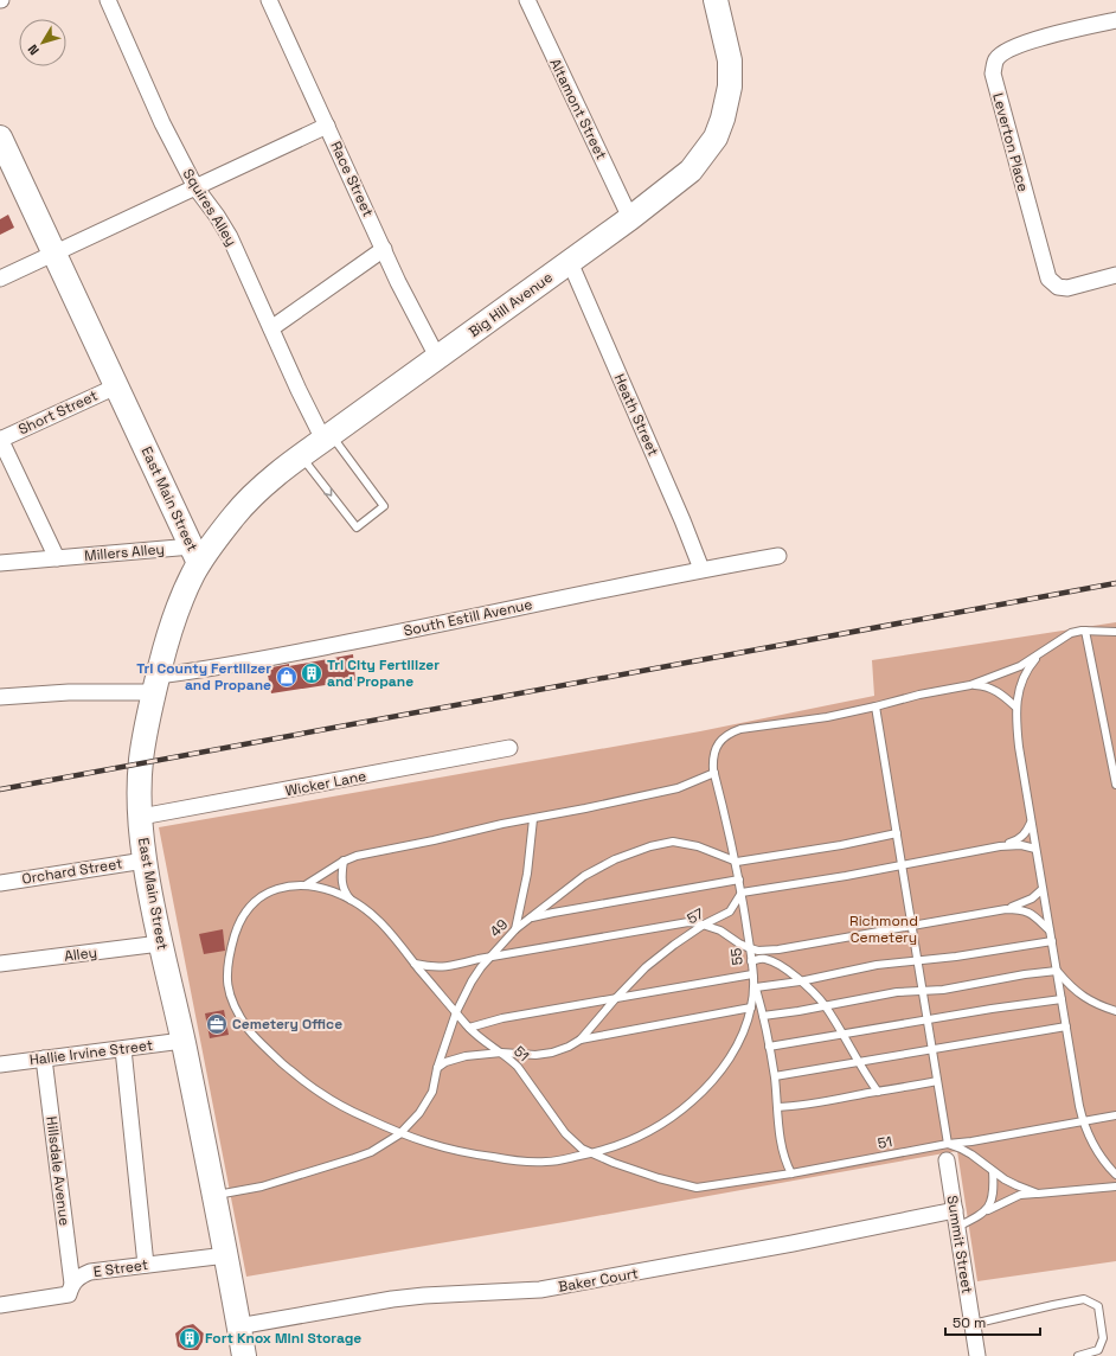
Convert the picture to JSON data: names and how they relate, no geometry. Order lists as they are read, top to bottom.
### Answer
{
  "streets": {
    "main road": ["Big Hill Avenue", "East Main Street"],
    "street": [
      "Altamont Street",
      "Leverton Place",
      "Race Street",
      "Squires Alley",
      "Short Street",
      "Heath Street",
      "Millers Alley",
      "South Estill Avenue",
      "Wicker Lane",
      "Orchard Street",
      "Alley",
      "Hallie Irvine Street",
      "Hillsdale Avenue",
      "Summit Street",
      "E Street",
      "Baker Court"
    ],
    "lane": [
      "57",
      "49",
      "55",
      "51"
    ]
  },
  "crossings": [
    ["Altamont Street", "Big Hill Avenue"],
    ["Race Street", "Big Hill Avenue"],
    ["Squires Alley", "Big Hill Avenue"],
    ["Big Hill Avenue", "Heath Street"],
    ["Big Hill Avenue", "East Main Street"],
    ["Big Hill Avenue", "Millers Alley"],
    ["Short Street", "East Main Street"],
    ["Heath Street", "South Estill Avenue"],
    ["East Main Street", "Millers Alley"],
    ["East Main Street", "South Estill Avenue"],
    ["East Main Street", "Wicker Lane"],
    ["East Main Street", "Orchard Street"],
    ["East Main Street", "49"],
    ["East Main Street", "Alley"],
    ["East Main Street", "Hallie Irvine Street"],
    ["East Main Street", "E Street"],
    ["East Main Street", "Baker Court"],
    ["57", "49"],
    ["57", "55"],
    ["57", "51"],
    ["49", "55"],
    ["49", "51"],
    ["55", "51"],
    ["Hallie Irvine Street", "Hillsdale Avenue"],
    ["Hillsdale Avenue", "E Street"],
    ["Summit Street", "Baker Court"]
  ],
  "parks": ["Richmond Cemetery"],
  "places": {
    "building": ["Tri City Fertilizer and Propane", "Fort Knox Mini Storage"],
    "shop": ["Tri County Fertilizer and Propane"],
    "office": ["Cemetery Office"]
  },
  "scale_bar": "50 m",
  "north": "bottom left"
}
